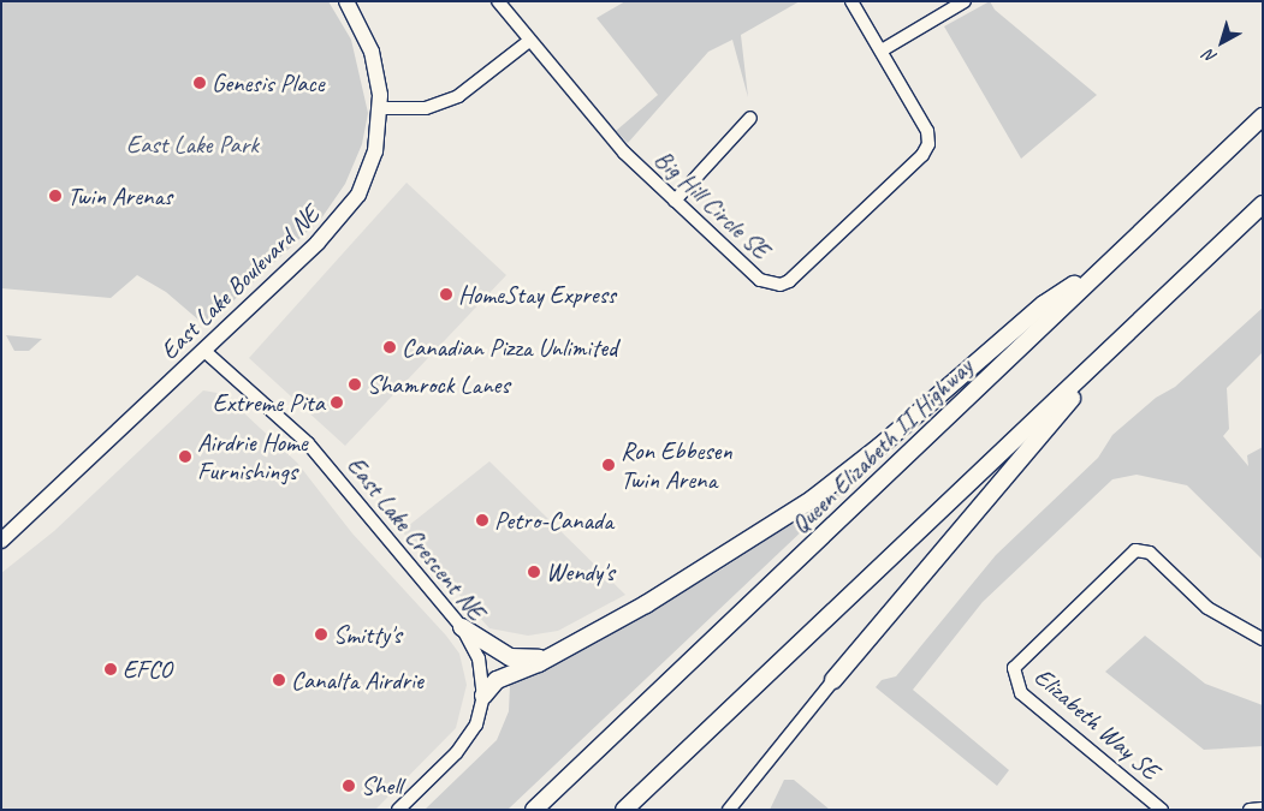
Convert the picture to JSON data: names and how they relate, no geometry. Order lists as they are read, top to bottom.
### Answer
{
  "streets": {
    "highway": ["Queen Elizabeth II Highway"],
    "main road": ["East Lake Boulevard NE"],
    "street": ["Big Hill Circle SE", "East Lake Crescent NE", "Elizabeth Way SE"]
  },
  "crossings": [
    ["East Lake Boulevard NE", "East Lake Crescent NE"]
  ],
  "parks": ["East Lake Park"],
  "places": [
    "Genesis Place",
    "Twin Arenas",
    "HomeStay Express",
    "Canadian Pizza Unlimited",
    "Shamrock Lanes",
    "Extreme Pita",
    "Airdrie Home Furnishings",
    "Ron Ebbesen Twin Arena",
    "Petro-Canada",
    "Wendy's",
    "Smitty's",
    "EFCO",
    "Canalta Airdrie",
    "Shell"
  ],
  "north": "bottom left"
}
